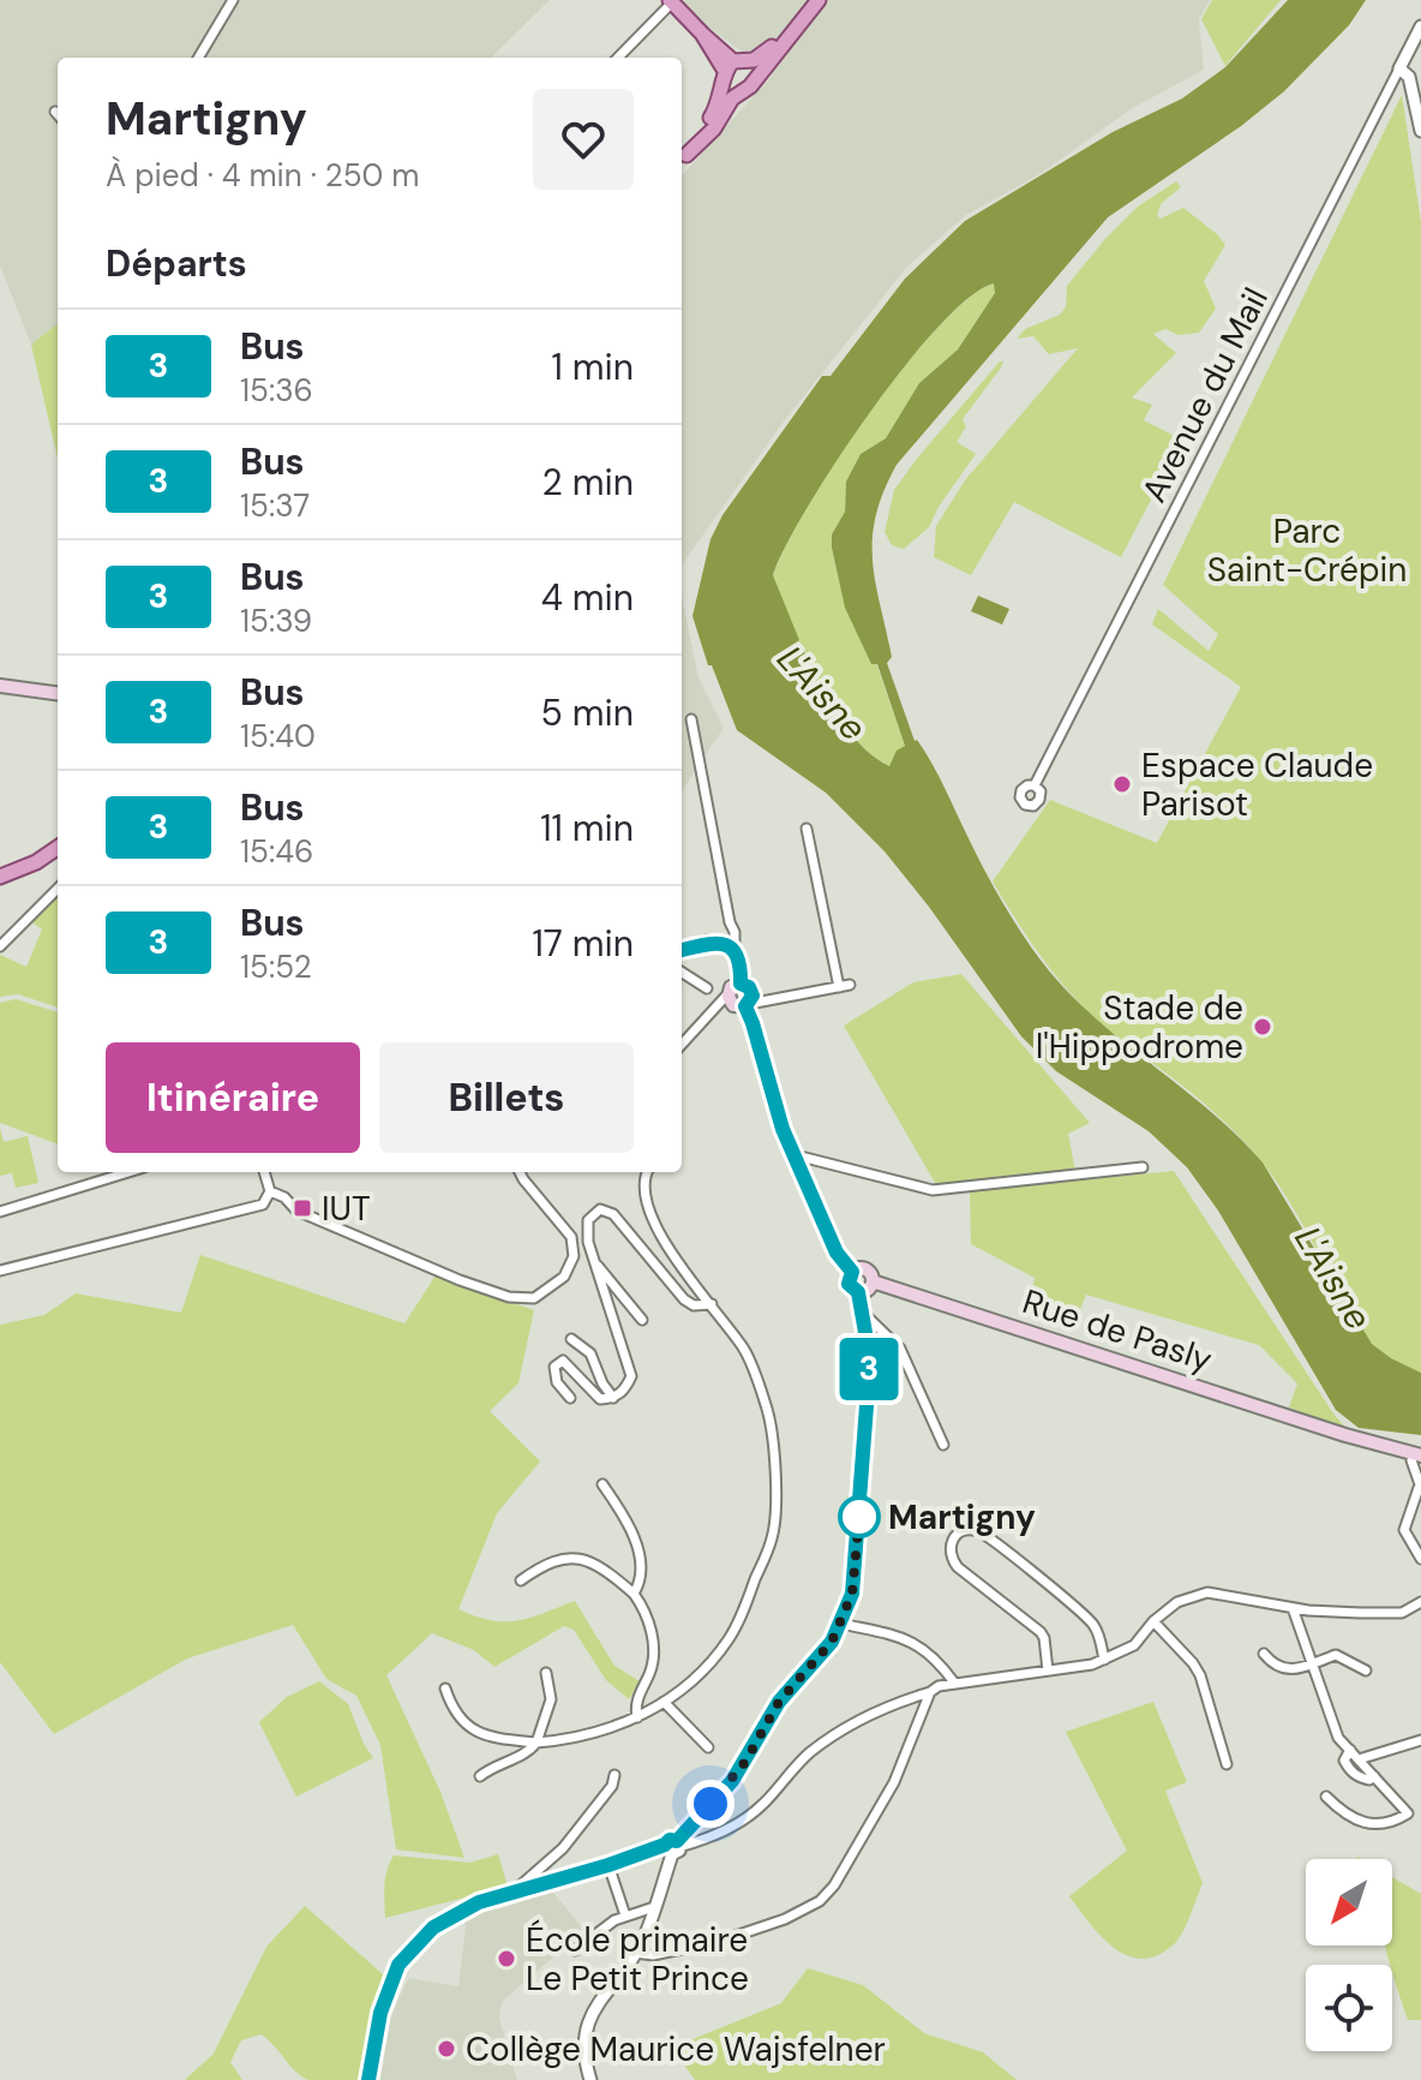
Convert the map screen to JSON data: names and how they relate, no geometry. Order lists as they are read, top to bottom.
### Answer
{
  "streets": {
    "main road": ["Rue de Pasly"],
    "street": ["Avenue du Mail"]
  },
  "water": ["L'Aisne"],
  "parks": ["Parc Saint-Crépin"],
  "places": {
    "other": [
      "Espace Claude Parisot",
      "Stade de l'Hippodrome",
      "Martigny",
      "École primaire Le Petit Prince",
      "Collège Maurice Wajsfelner"
    ],
    "transit": ["IUT"]
  },
  "lines": ["bus line 3"],
  "north": "bottom left",
  "page": {
    "on_map": "3",
    "heading": [
      ["Martigny", "À pied · 4 min · 250 m"],
      "Départs"
    ],
    "list": [
      {
        "mark": "3",
        "name": "Bus",
        "note": "15:36",
        "value": "1 min"
      },
      {
        "mark": "3",
        "name": "Bus",
        "note": "15:37",
        "value": "2 min"
      },
      {
        "mark": "3",
        "name": "Bus",
        "note": "15:39",
        "value": "4 min"
      },
      {
        "mark": "3",
        "name": "Bus",
        "note": "15:40",
        "value": "5 min"
      },
      {
        "mark": "3",
        "name": "Bus",
        "note": "15:46",
        "value": "11 min"
      },
      {
        "mark": "3",
        "name": "Bus",
        "note": "15:52",
        "value": "17 min"
      }
    ],
    "buttons": ["Itinéraire", "Billets"]
  }
}
